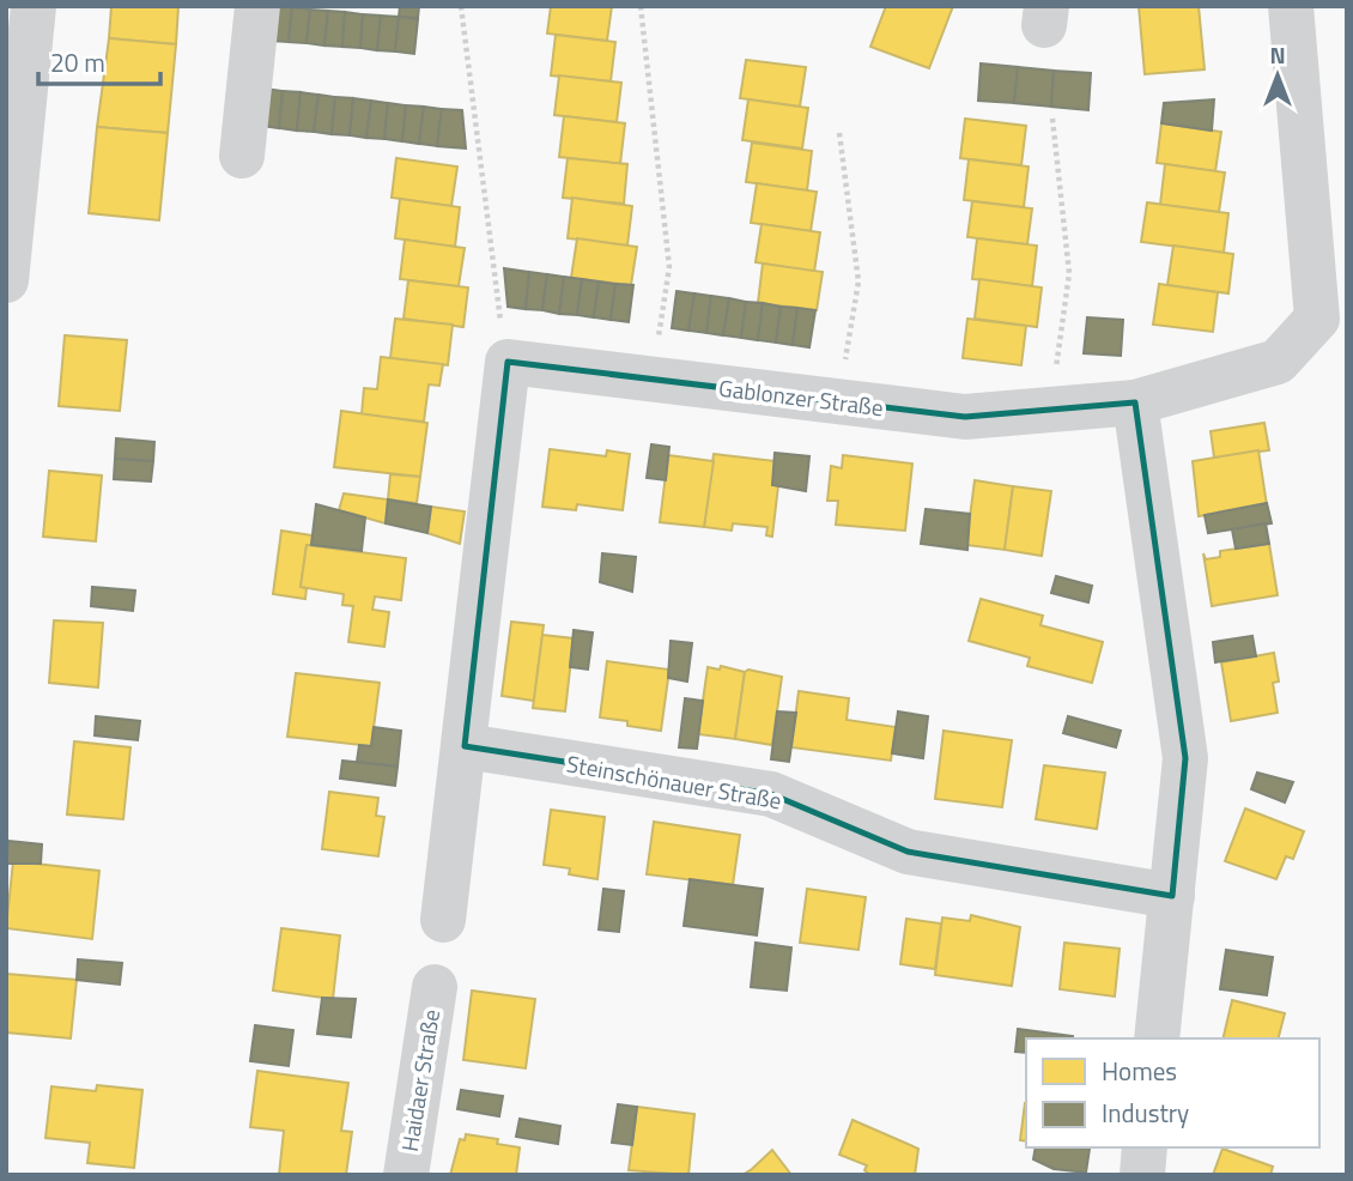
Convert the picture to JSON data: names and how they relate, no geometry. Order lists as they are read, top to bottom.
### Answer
{
  "streets": {
    "street": ["Gablonzer Straße", "Steinschönauer Straße", "Haidaer Straße"]
  },
  "legend": ["Homes", "Industry"],
  "scale_bar": "20 m",
  "north": "top"
}
